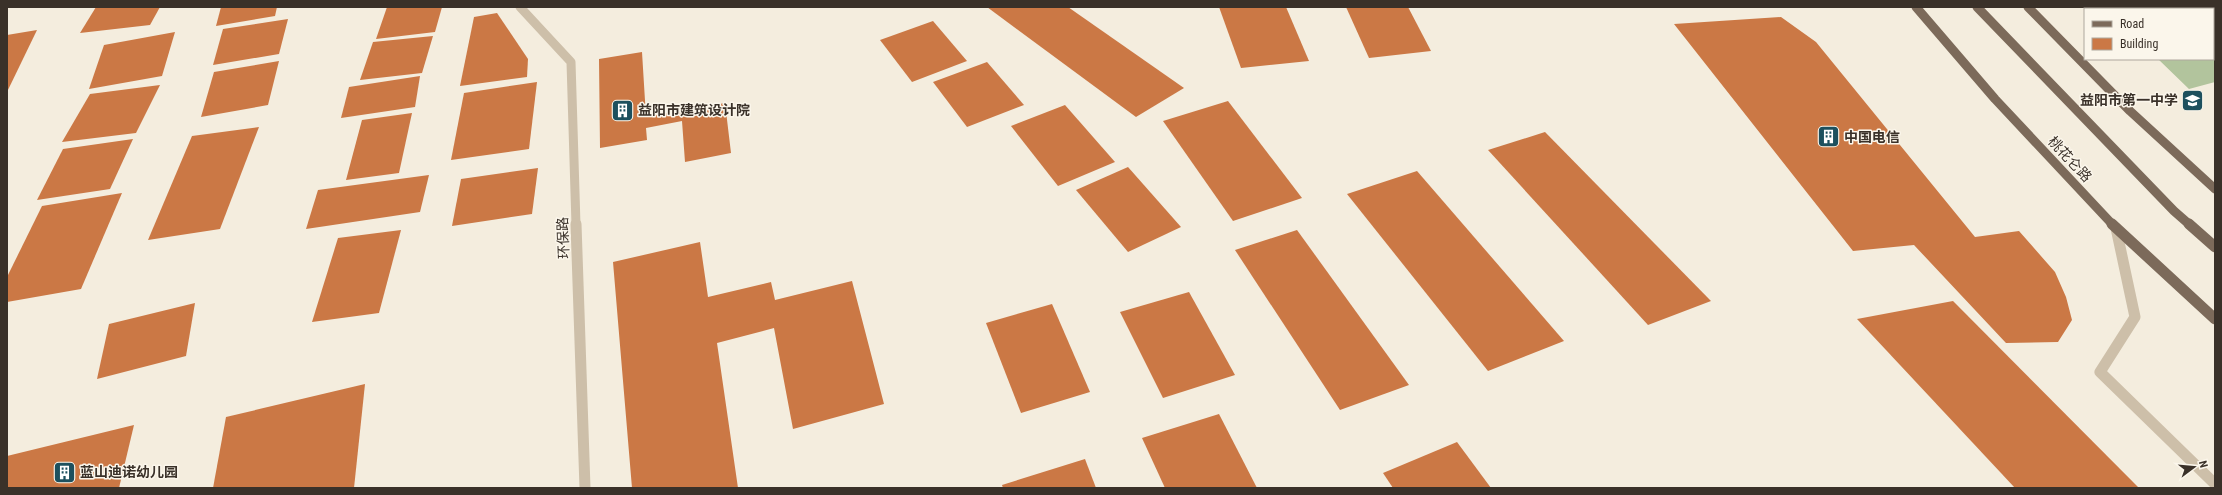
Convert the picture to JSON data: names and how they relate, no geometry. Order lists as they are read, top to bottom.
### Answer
{
  "streets": {
    "main road": ["桃花仑路"],
    "street": ["环保路"]
  },
  "places": {
    "school or university": ["益阳市第一中学"],
    "building": ["益阳市建筑设计院", "中国电信", "蓝山迪诺幼儿园"]
  },
  "legend": ["Road", "Building"],
  "north": "right"
}
